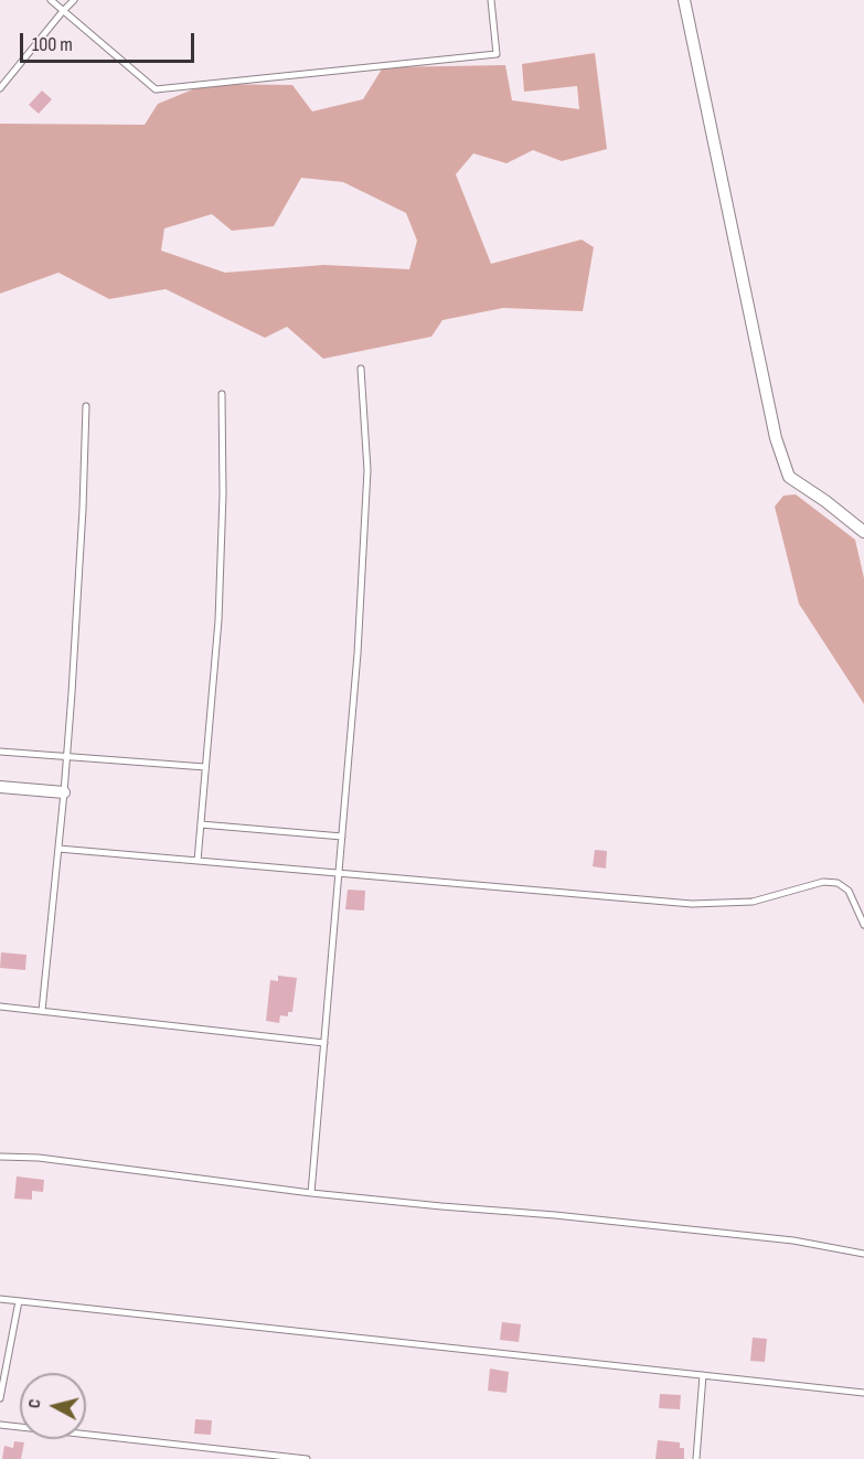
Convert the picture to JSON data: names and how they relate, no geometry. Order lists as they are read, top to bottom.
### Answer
{
  "scale_bar": "100 m",
  "north": "left"
}
